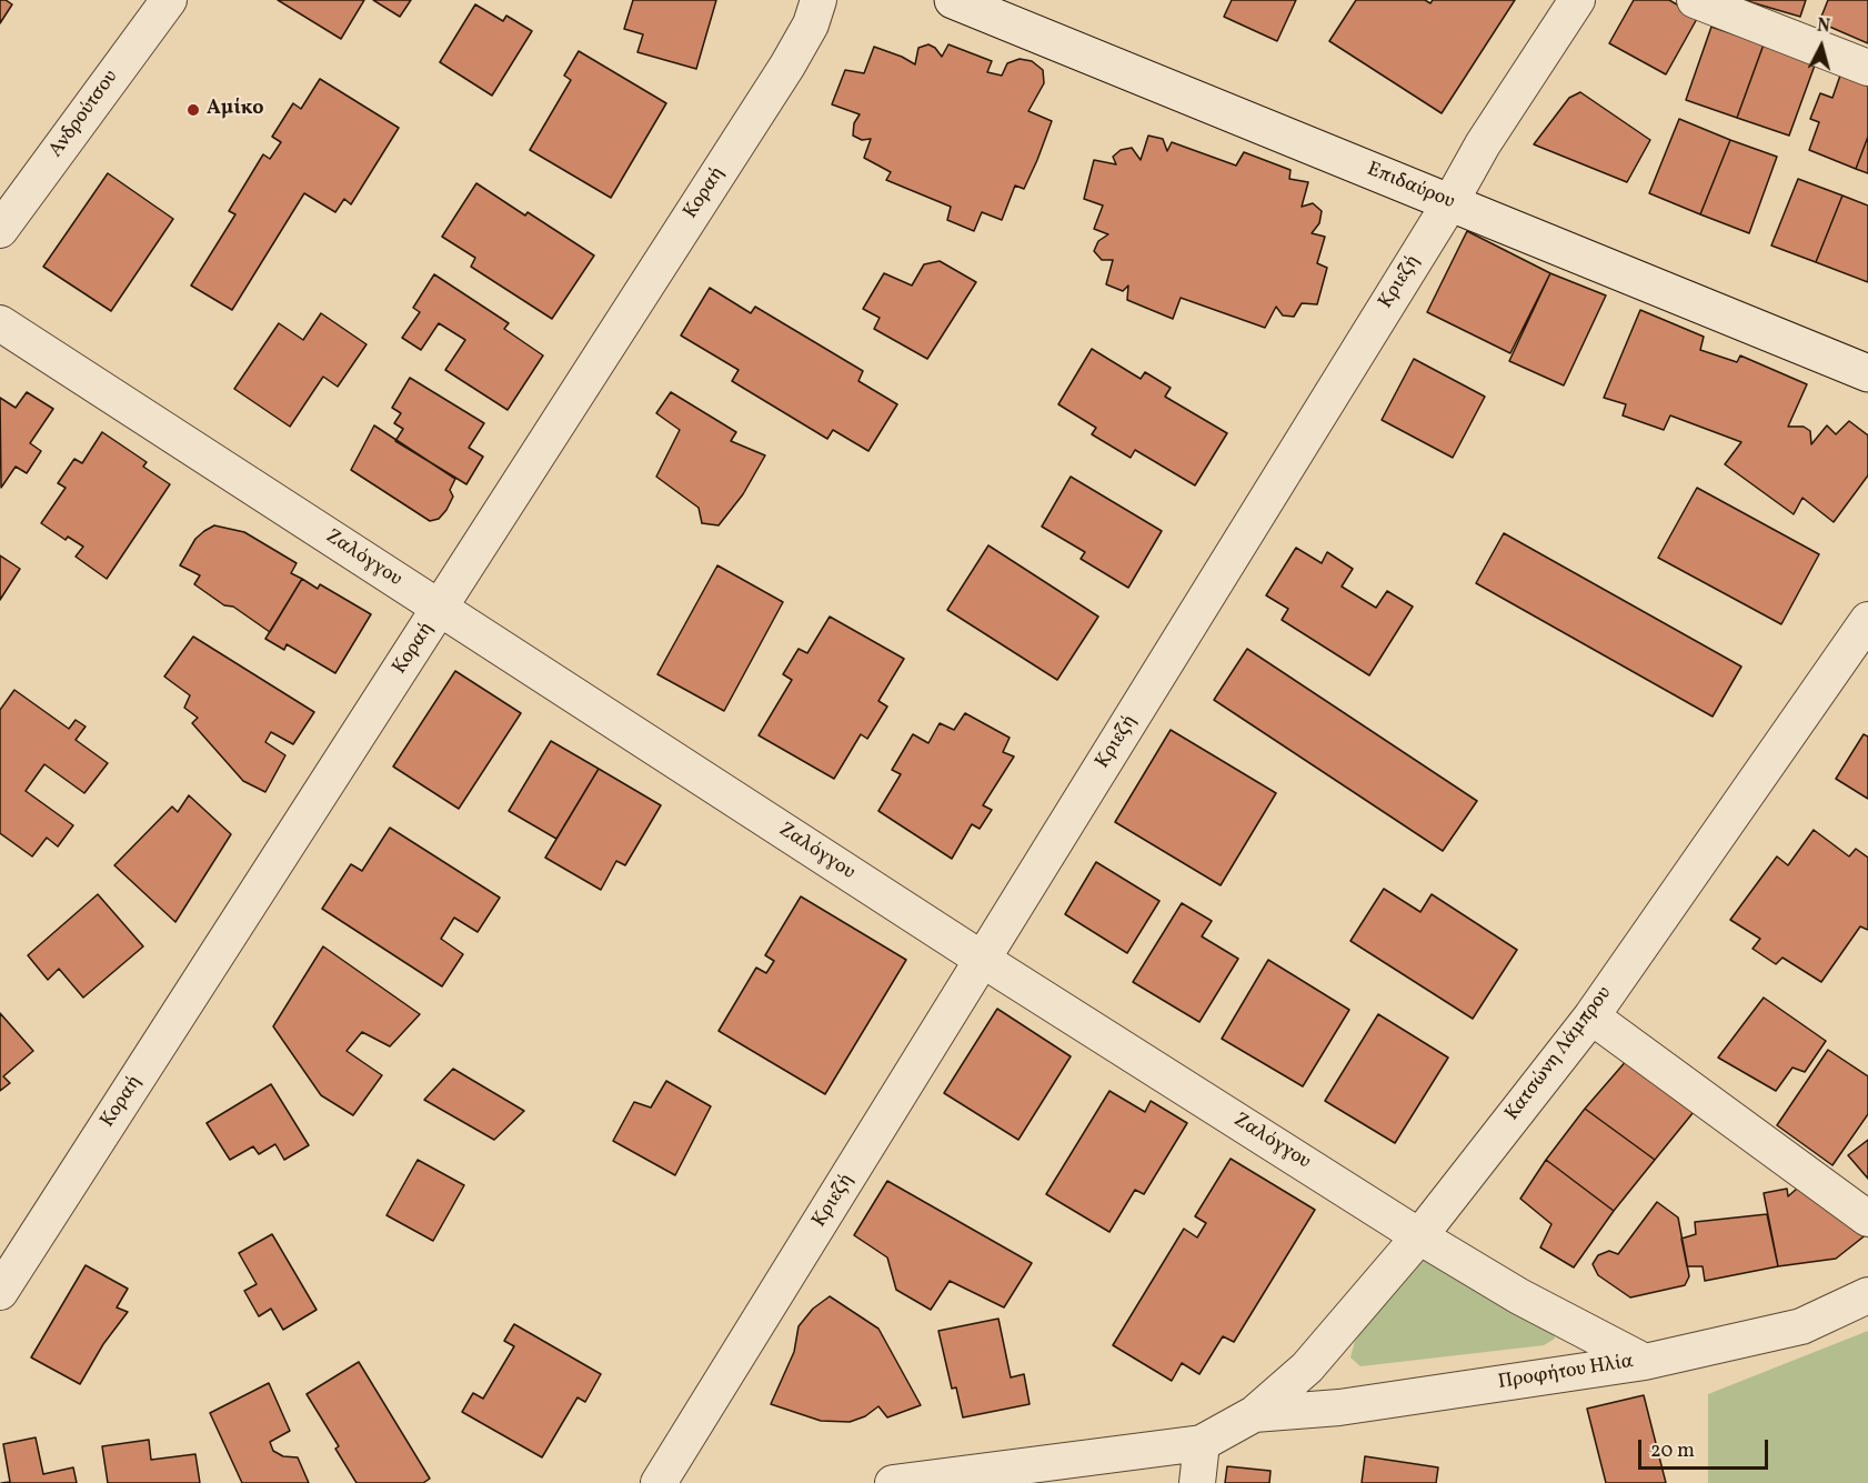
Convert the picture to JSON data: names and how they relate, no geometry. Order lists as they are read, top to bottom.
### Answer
{
  "streets": {
    "street": [
      "Ανδρούτσου",
      "Επιδαύρου",
      "Κοραή",
      "Κριεζή",
      "Ζαλόγγου",
      "Κατσώνη Λάμπρου",
      "Προφήτου Ηλία"
    ]
  },
  "crossings": [
    ["Επιδαύρου", "Κριεζή"],
    ["Κοραή", "Ζαλόγγου"],
    ["Κριεζή", "Ζαλόγγου"],
    ["Ζαλόγγου", "Κατσώνη Λάμπρου"],
    ["Ζαλόγγου", "Προφήτου Ηλία"],
    ["Κατσώνη Λάμπρου", "Προφήτου Ηλία"]
  ],
  "places": ["Αμίκο"],
  "scale_bar": "20 m",
  "north": "top"
}
